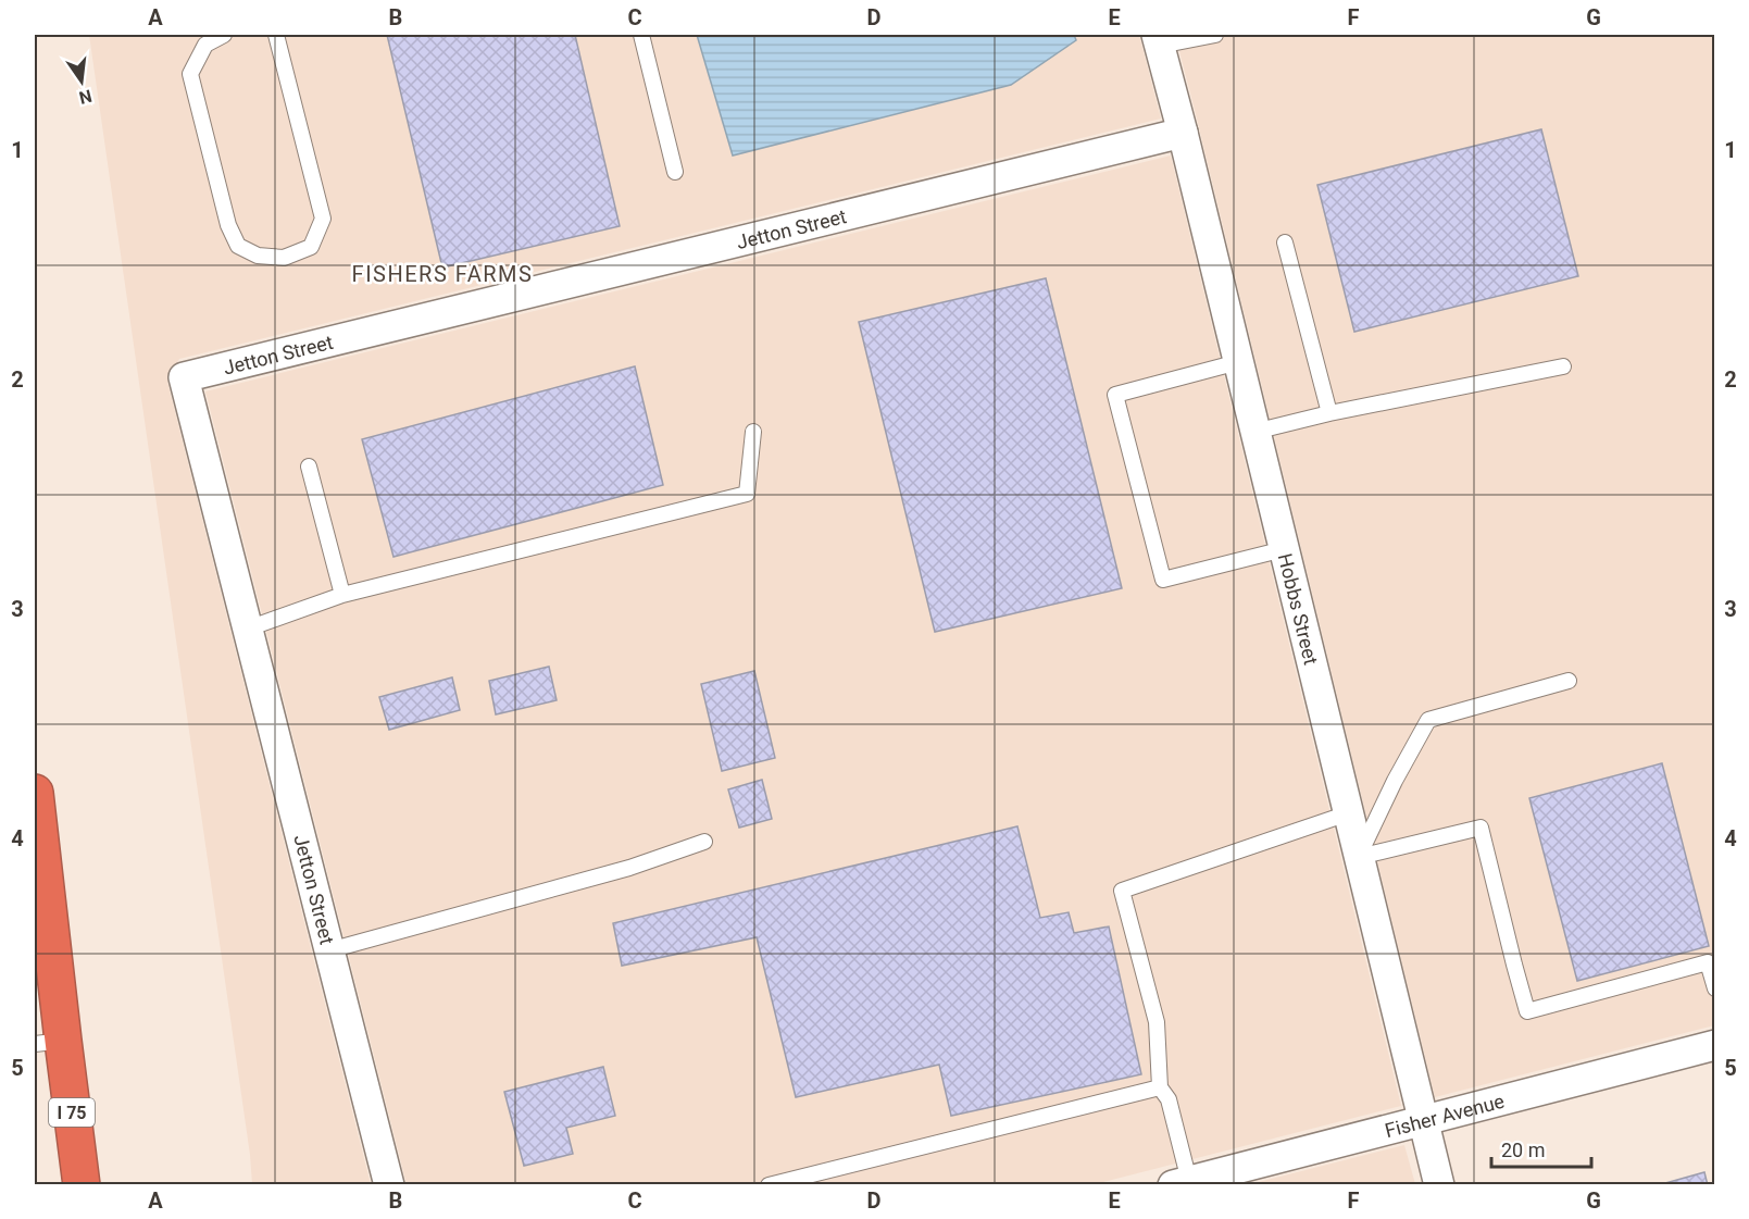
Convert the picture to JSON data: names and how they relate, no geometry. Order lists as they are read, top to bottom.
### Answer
{
  "streets": {
    "highway": ["I 75"],
    "street": ["Jetton Street", "Hobbs Street", "Fisher Avenue"]
  },
  "crossings": [
    ["Jetton Street", "Hobbs Street"],
    ["Hobbs Street", "Fisher Avenue"]
  ],
  "districts": ["FISHERS FARMS"],
  "scale_bar": "20 m",
  "north": "bottom",
  "grid": {
    "columns": [
      "A",
      "B",
      "C",
      "D",
      "E",
      "F",
      "G"
    ],
    "rows": [
      "1",
      "2",
      "3",
      "4",
      "5"
    ]
  }
}
